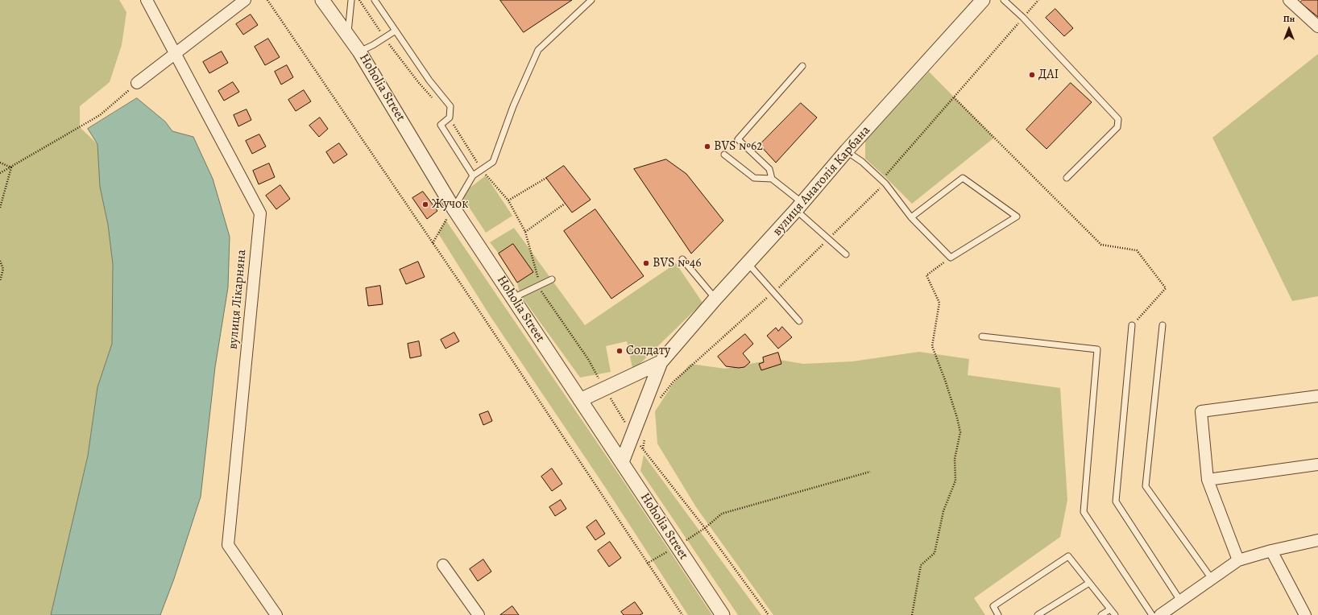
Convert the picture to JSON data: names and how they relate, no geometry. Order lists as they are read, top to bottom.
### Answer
{
  "streets": {
    "street": ["Hoholia Street", "вулиця Анатолія Карбана", "вулиця Лікарняна"]
  },
  "places": [
    "ДАІ",
    "BVS №62",
    "Жучок",
    "BVS №46",
    "Солдату"
  ],
  "north": "top"
}
